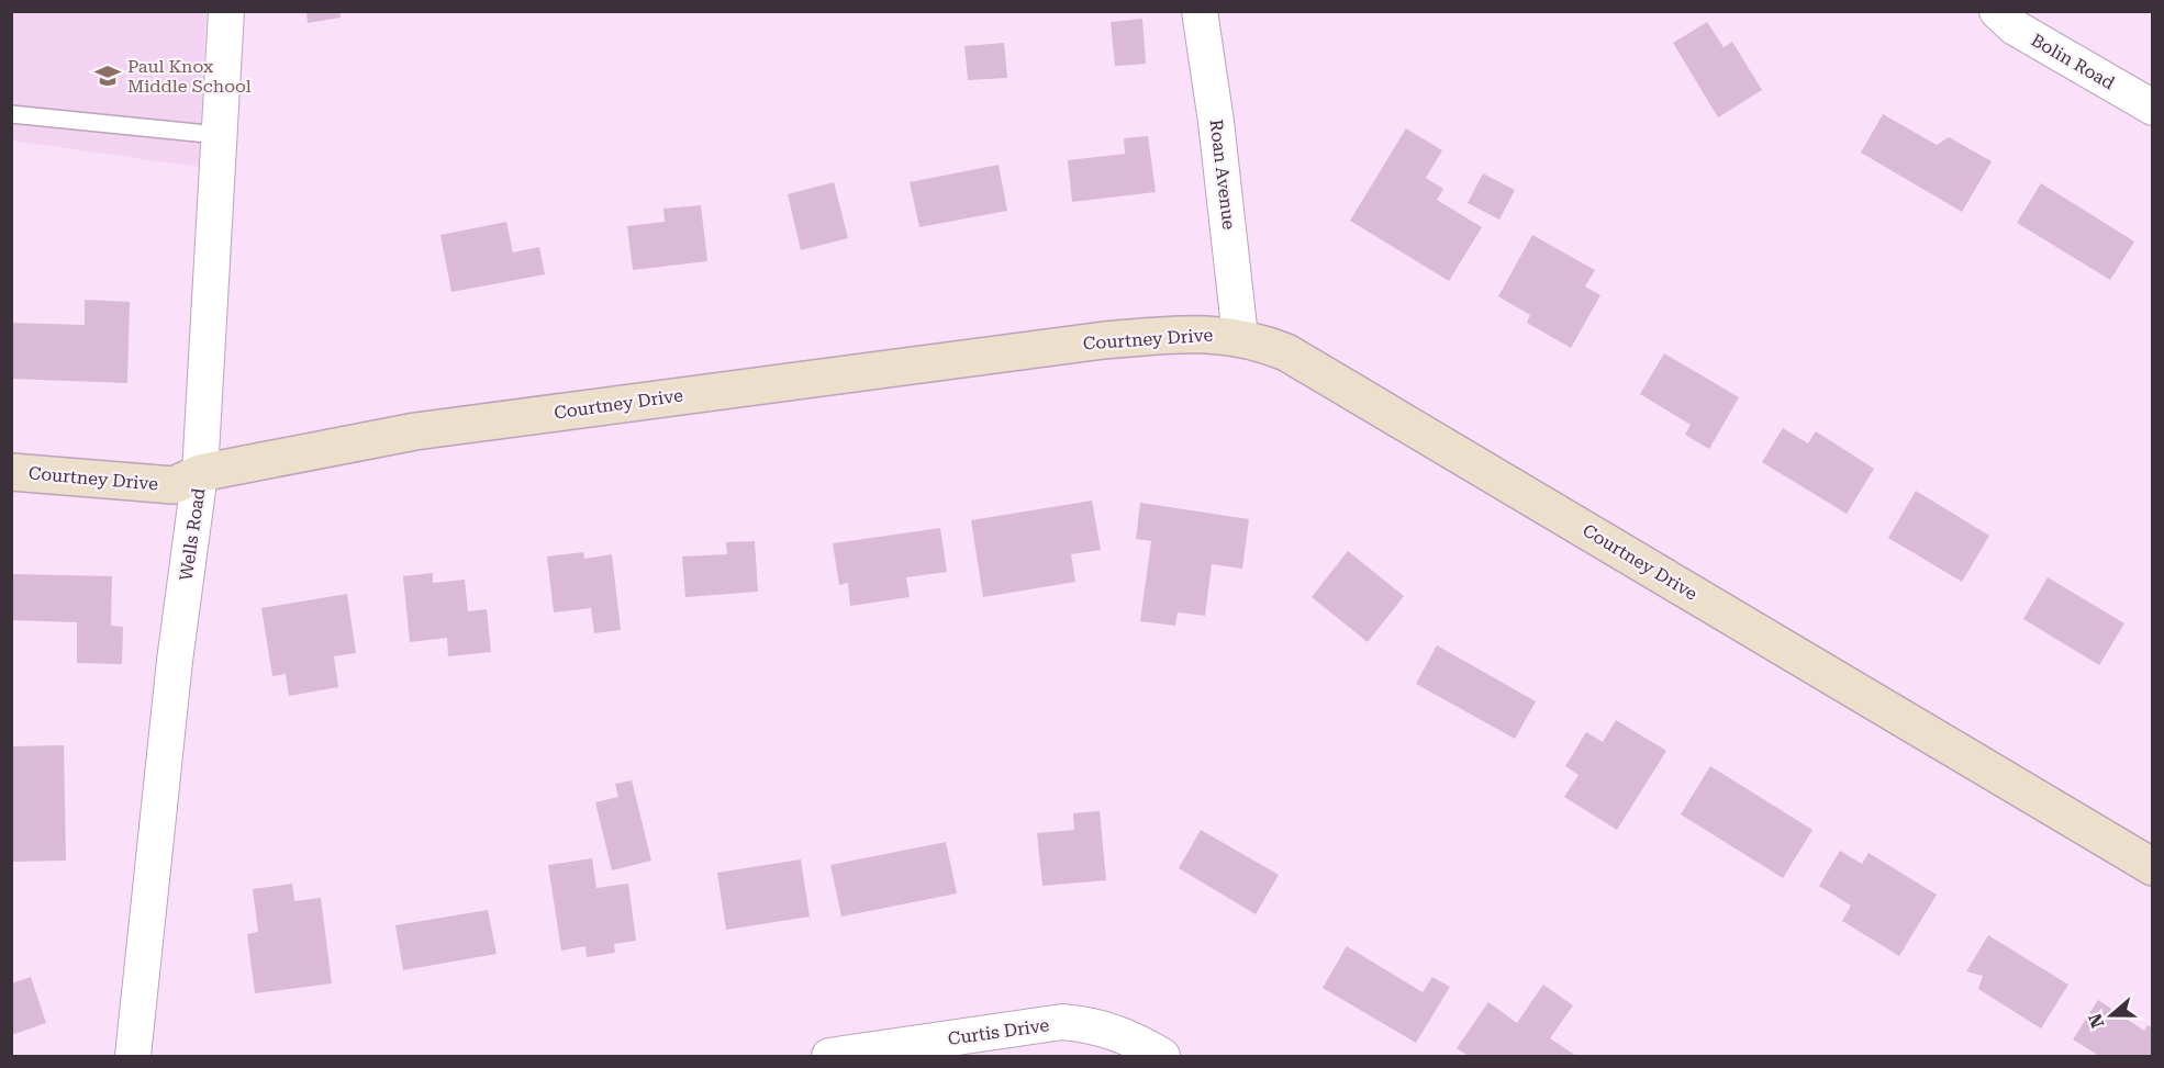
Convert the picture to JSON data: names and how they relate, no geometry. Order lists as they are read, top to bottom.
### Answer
{
  "streets": {
    "street": [
      "Bolin Road",
      "Roan Avenue",
      "Courtney Drive",
      "Wells Road",
      "Curtis Drive"
    ]
  },
  "crossings": [
    ["Roan Avenue", "Courtney Drive"],
    ["Courtney Drive", "Wells Road"]
  ],
  "places": {
    "school or university": ["Paul Knox Middle School"]
  },
  "north": "left"
}
